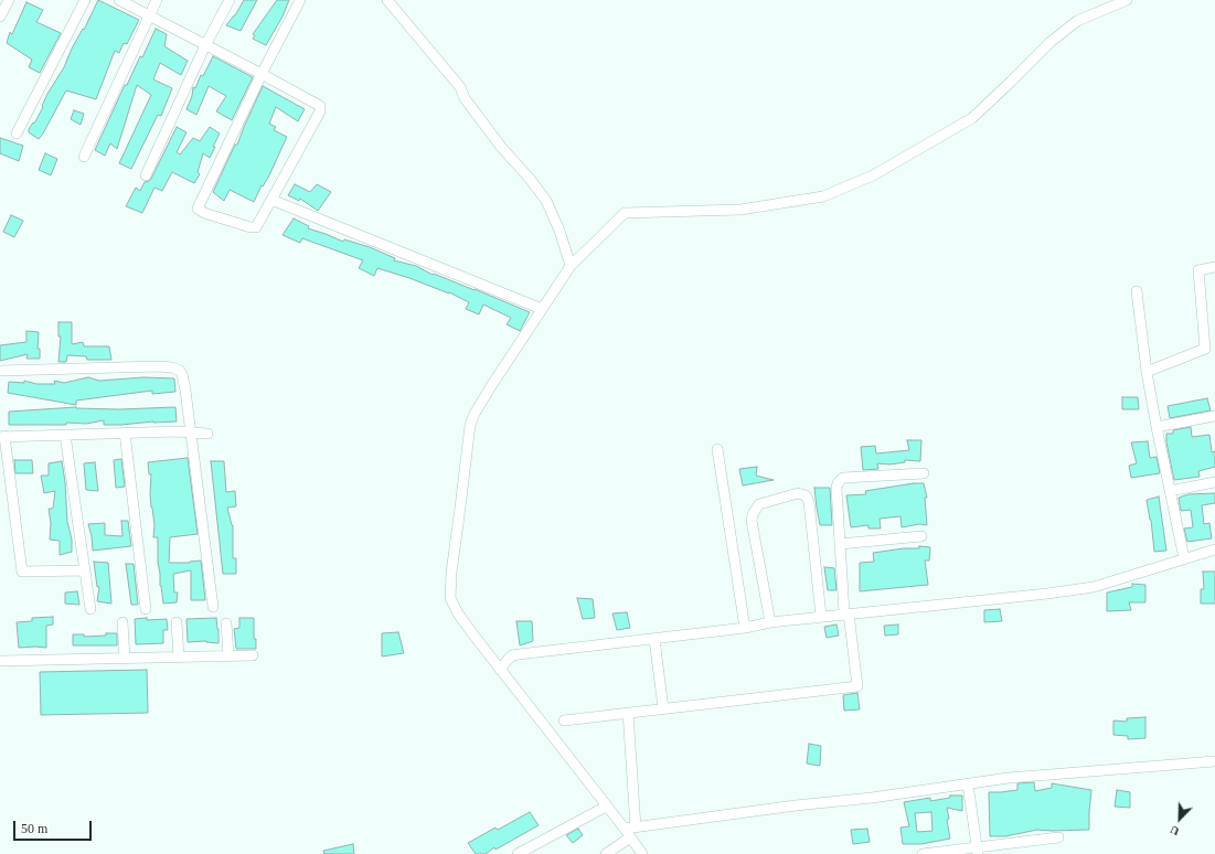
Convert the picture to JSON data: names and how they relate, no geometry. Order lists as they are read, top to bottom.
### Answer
{
  "scale_bar": "50 m",
  "north": "bottom left"
}
